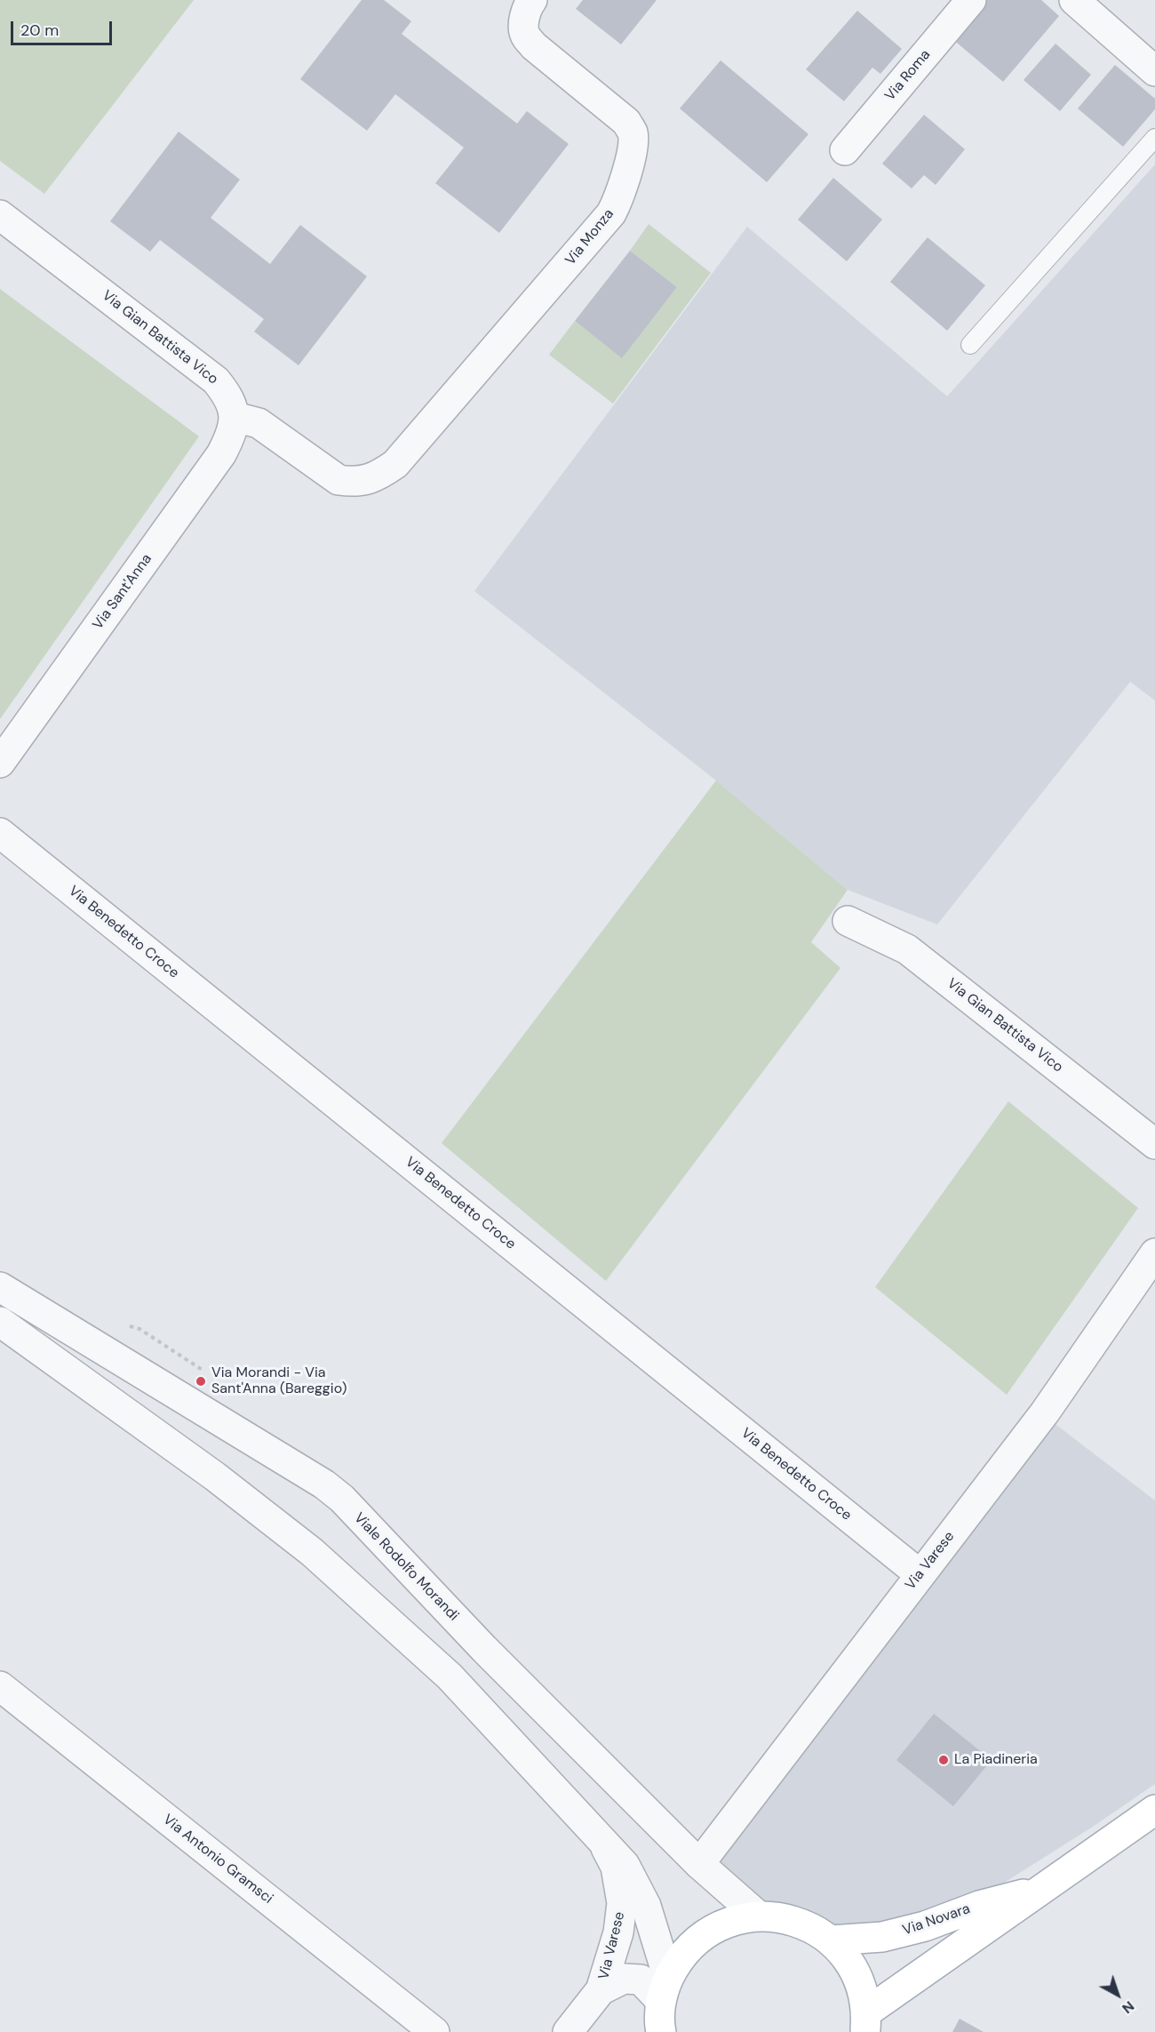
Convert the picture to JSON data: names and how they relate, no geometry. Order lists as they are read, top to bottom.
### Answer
{
  "streets": {
    "main road": ["Via Novara"],
    "street": [
      "Via Roma",
      "Via Monza",
      "Via Gian Battista Vico",
      "Via Sant'Anna",
      "Via Benedetto Croce",
      "Via Varese",
      "Viale Rodolfo Morandi",
      "Via Antonio Gramsci"
    ]
  },
  "crossings": [
    ["Via Monza", "Via Gian Battista Vico"],
    ["Via Monza", "Via Sant'Anna"],
    ["Via Gian Battista Vico", "Via Sant'Anna"],
    ["Via Benedetto Croce", "Via Varese"],
    ["Via Varese", "Viale Rodolfo Morandi"]
  ],
  "places": ["Via Morandi - Via Sant'Anna (Bareggio)", "La Piadineria"],
  "scale_bar": "20 m",
  "north": "bottom right"
}
